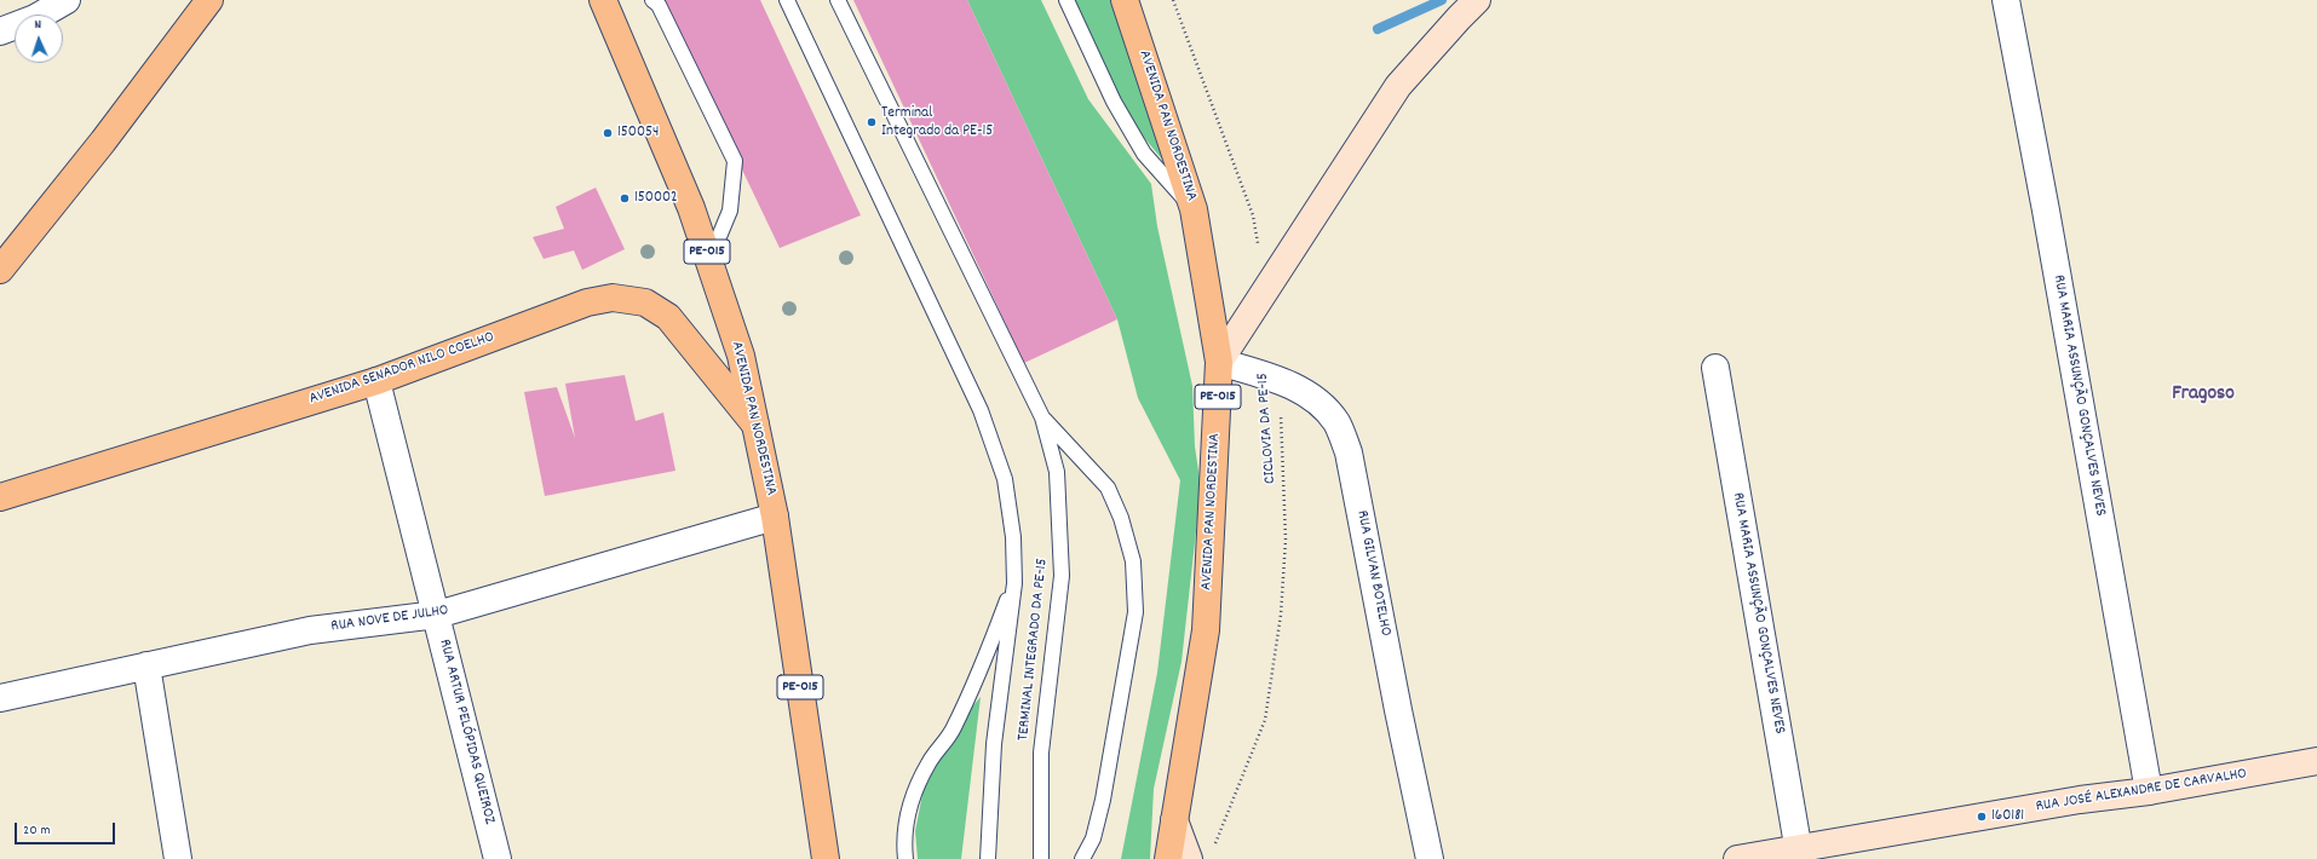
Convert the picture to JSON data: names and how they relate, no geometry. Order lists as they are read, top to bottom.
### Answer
{
  "streets": {
    "main road": [
      "AVENIDA PAN NORDESTINA",
      "PE-015",
      "AVENIDA SENADOR NILO COELHO",
      "RUA JOSÉ ALEXANDRE DE CARVALHO"
    ],
    "street": [
      "RUA MARIA ASSUNÇÃO GONÇALVES NEVES",
      "RUA GILVAN BOTELHO",
      "RUA NOVE DE JULHO",
      "RUA ARTUR PELÓPIDAS QUEIROZ"
    ],
    "lane": ["TERMINAL INTEGRADO DA PE-15"],
    "path": ["CICLOVIA DA PE-15"]
  },
  "crossings": [
    ["AVENIDA PAN NORDESTINA", "AVENIDA SENADOR NILO COELHO"],
    ["AVENIDA PAN NORDESTINA", "CICLOVIA DA PE-15"],
    ["AVENIDA PAN NORDESTINA", "RUA GILVAN BOTELHO"],
    ["AVENIDA PAN NORDESTINA", "RUA NOVE DE JULHO"],
    ["AVENIDA SENADOR NILO COELHO", "RUA ARTUR PELÓPIDAS QUEIROZ"],
    ["RUA MARIA ASSUNÇÃO GONÇALVES NEVES", "RUA JOSÉ ALEXANDRE DE CARVALHO"],
    ["CICLOVIA DA PE-15", "RUA GILVAN BOTELHO"],
    ["RUA NOVE DE JULHO", "RUA ARTUR PELÓPIDAS QUEIROZ"]
  ],
  "districts": ["Fragoso"],
  "places": [
    "Terminal Integrado da PE-15",
    "150054",
    "150002",
    "160181"
  ],
  "scale_bar": "20 m",
  "north": "top"
}
